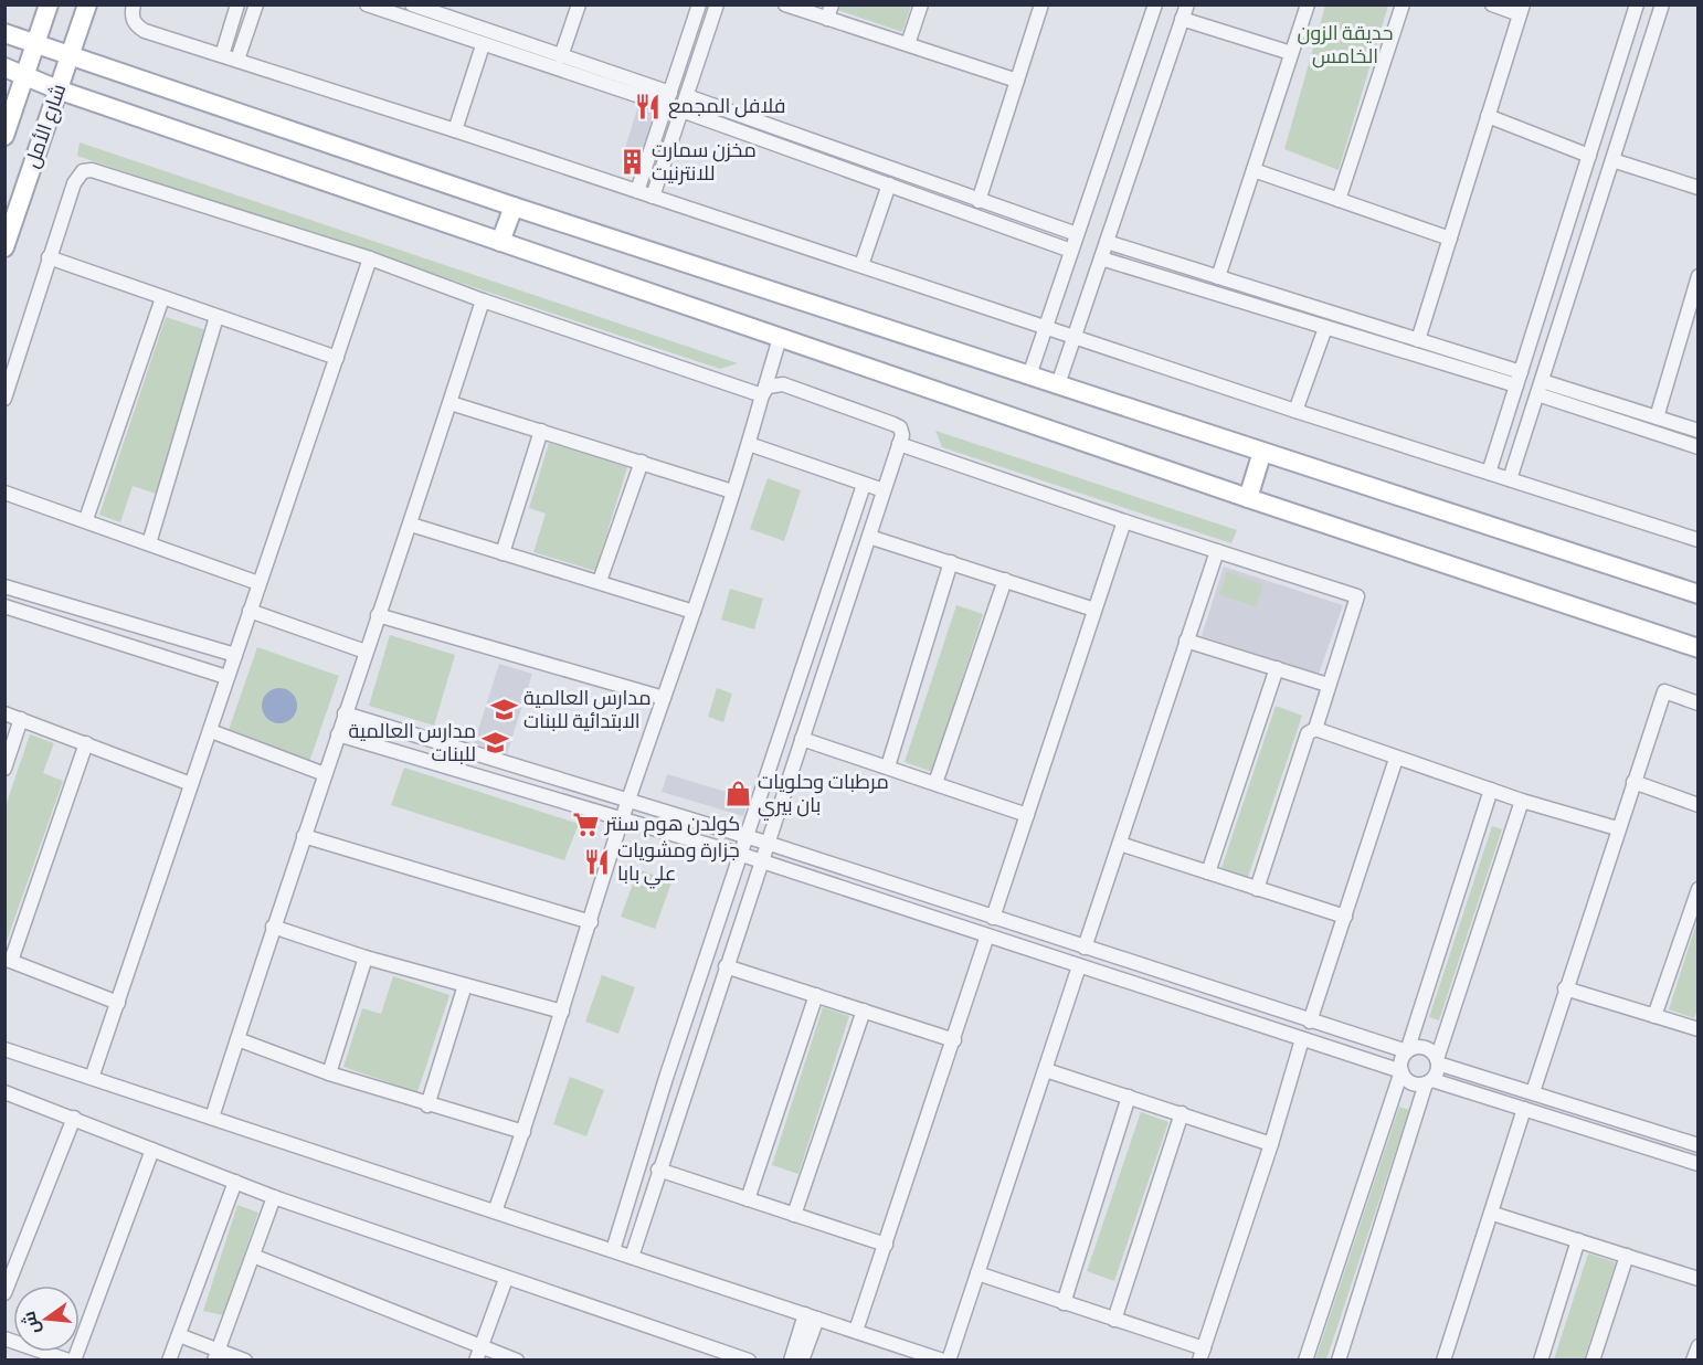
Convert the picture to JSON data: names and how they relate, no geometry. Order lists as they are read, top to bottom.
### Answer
{
  "streets": {
    "main road": ["شارع الأمل"]
  },
  "parks": ["حديقة الزون الخامس"],
  "places": {
    "restaurant": ["فلافل المجمع", "جزارة ومشويات علي بابا"],
    "building": ["مخزن سمارت للانترنيت"],
    "school or university": ["مدارس العالمية الابتدائية للبنات", "مدارس العالمية للبنات"],
    "shop": ["مرطبات وحلويات بان بيري"],
    "supermarket": ["كولدن هوم سنتر"]
  },
  "north": "left"
}
